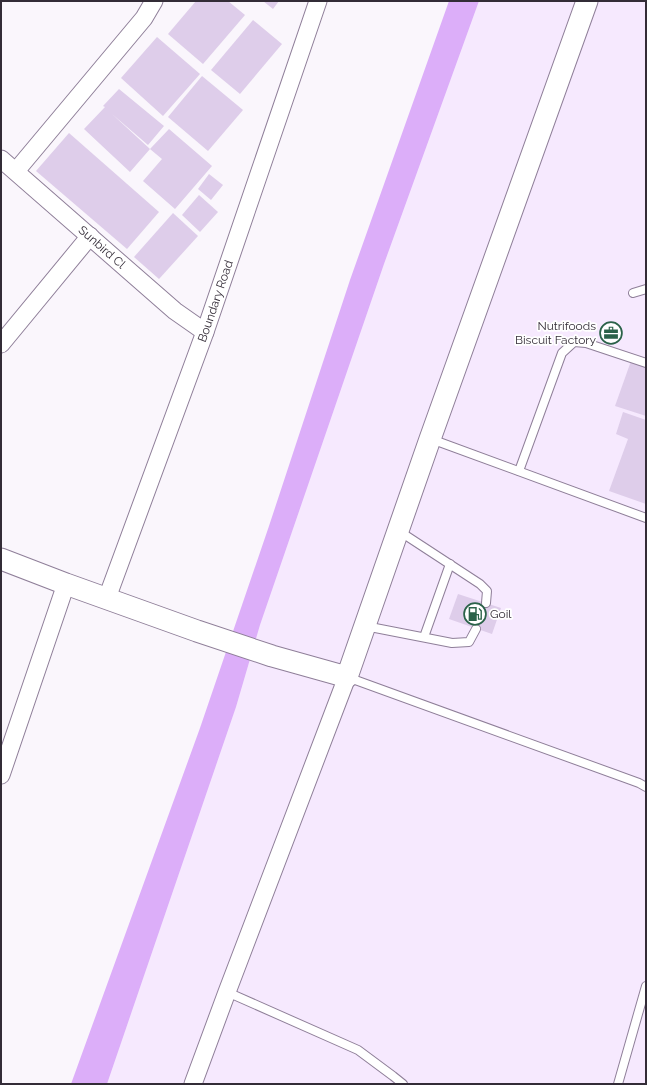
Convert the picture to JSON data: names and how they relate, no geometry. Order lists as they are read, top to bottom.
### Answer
{
  "streets": {
    "street": ["Sunbird Cl", "Boundary Road"]
  },
  "crossings": [
    ["Sunbird Cl", "Boundary Road"]
  ],
  "places": {
    "office": ["Nutrifoods Biscuit Factory"],
    "fuel station": ["Goil"]
  }
}
